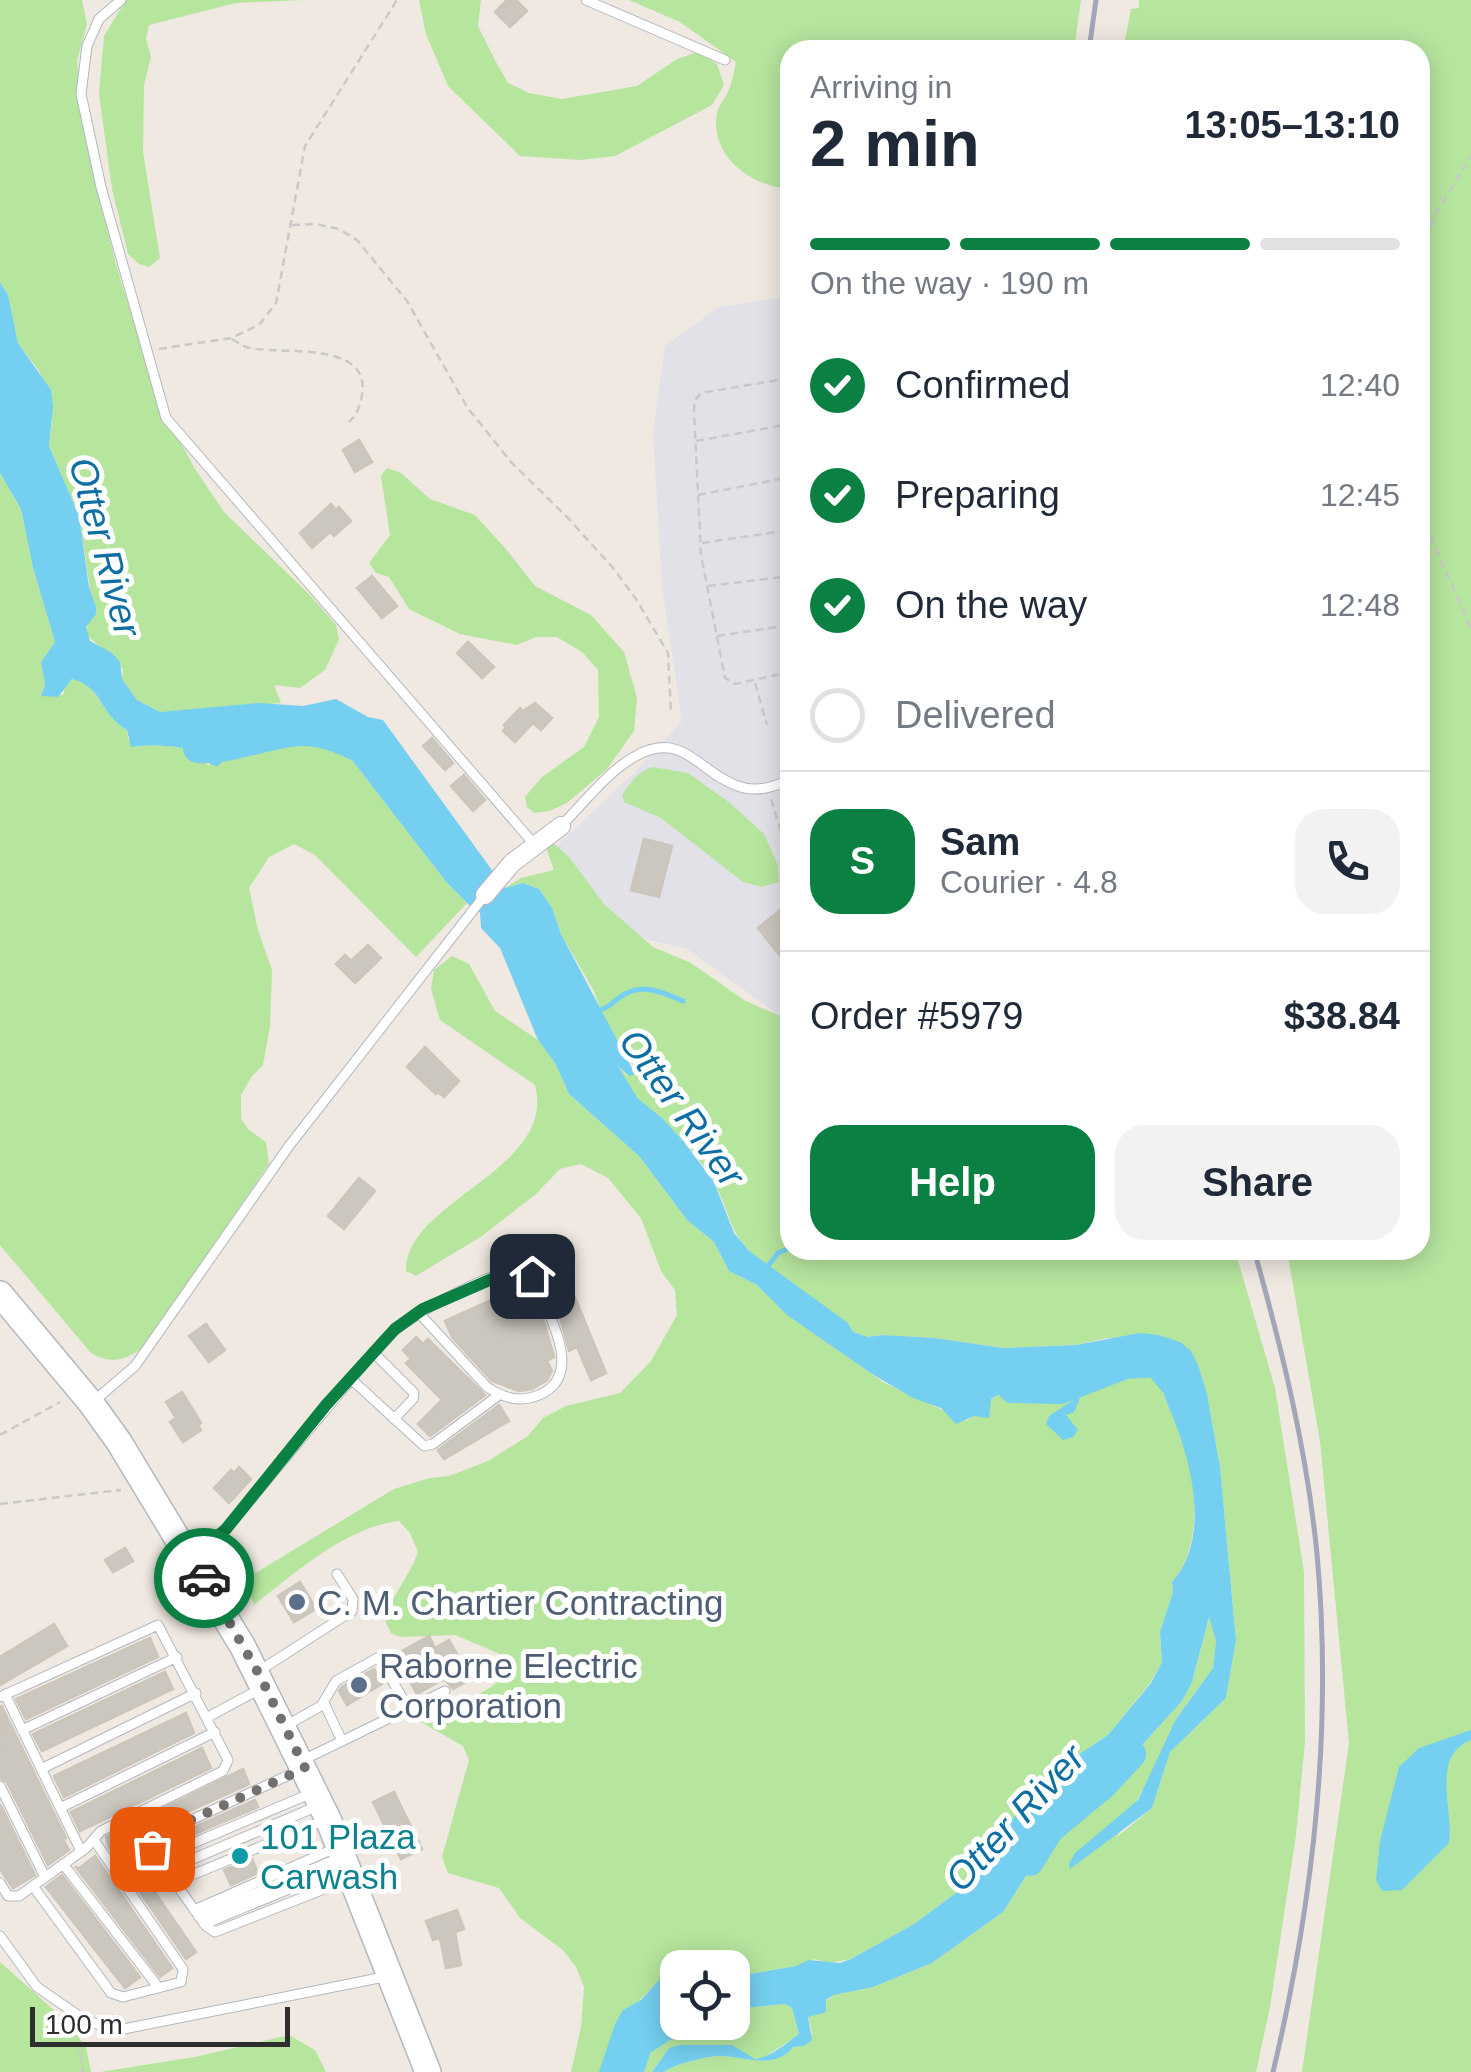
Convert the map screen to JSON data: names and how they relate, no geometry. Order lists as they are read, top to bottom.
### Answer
{
  "water": ["Otter River"],
  "places": ["C. M. Chartier Contracting", "Raborne Electric Corporation", "101 Plaza Carwash"],
  "scale_bar": "100 m",
  "page": {
    "heading": ["2 min", "Arriving in", "13:05–13:10"],
    "panel": [
      "Sam",
      "Courier · 4.8",
      "Order #5979",
      "$38.84"
    ],
    "bar": "On the way · 190 m",
    "list": [
      ["Confirmed", "12:40"],
      ["Preparing", "12:45"],
      ["On the way", "12:48"],
      "Delivered"
    ],
    "round": "S",
    "buttons": ["Help", "Share"],
    "scale": "100 m"
  }
}
